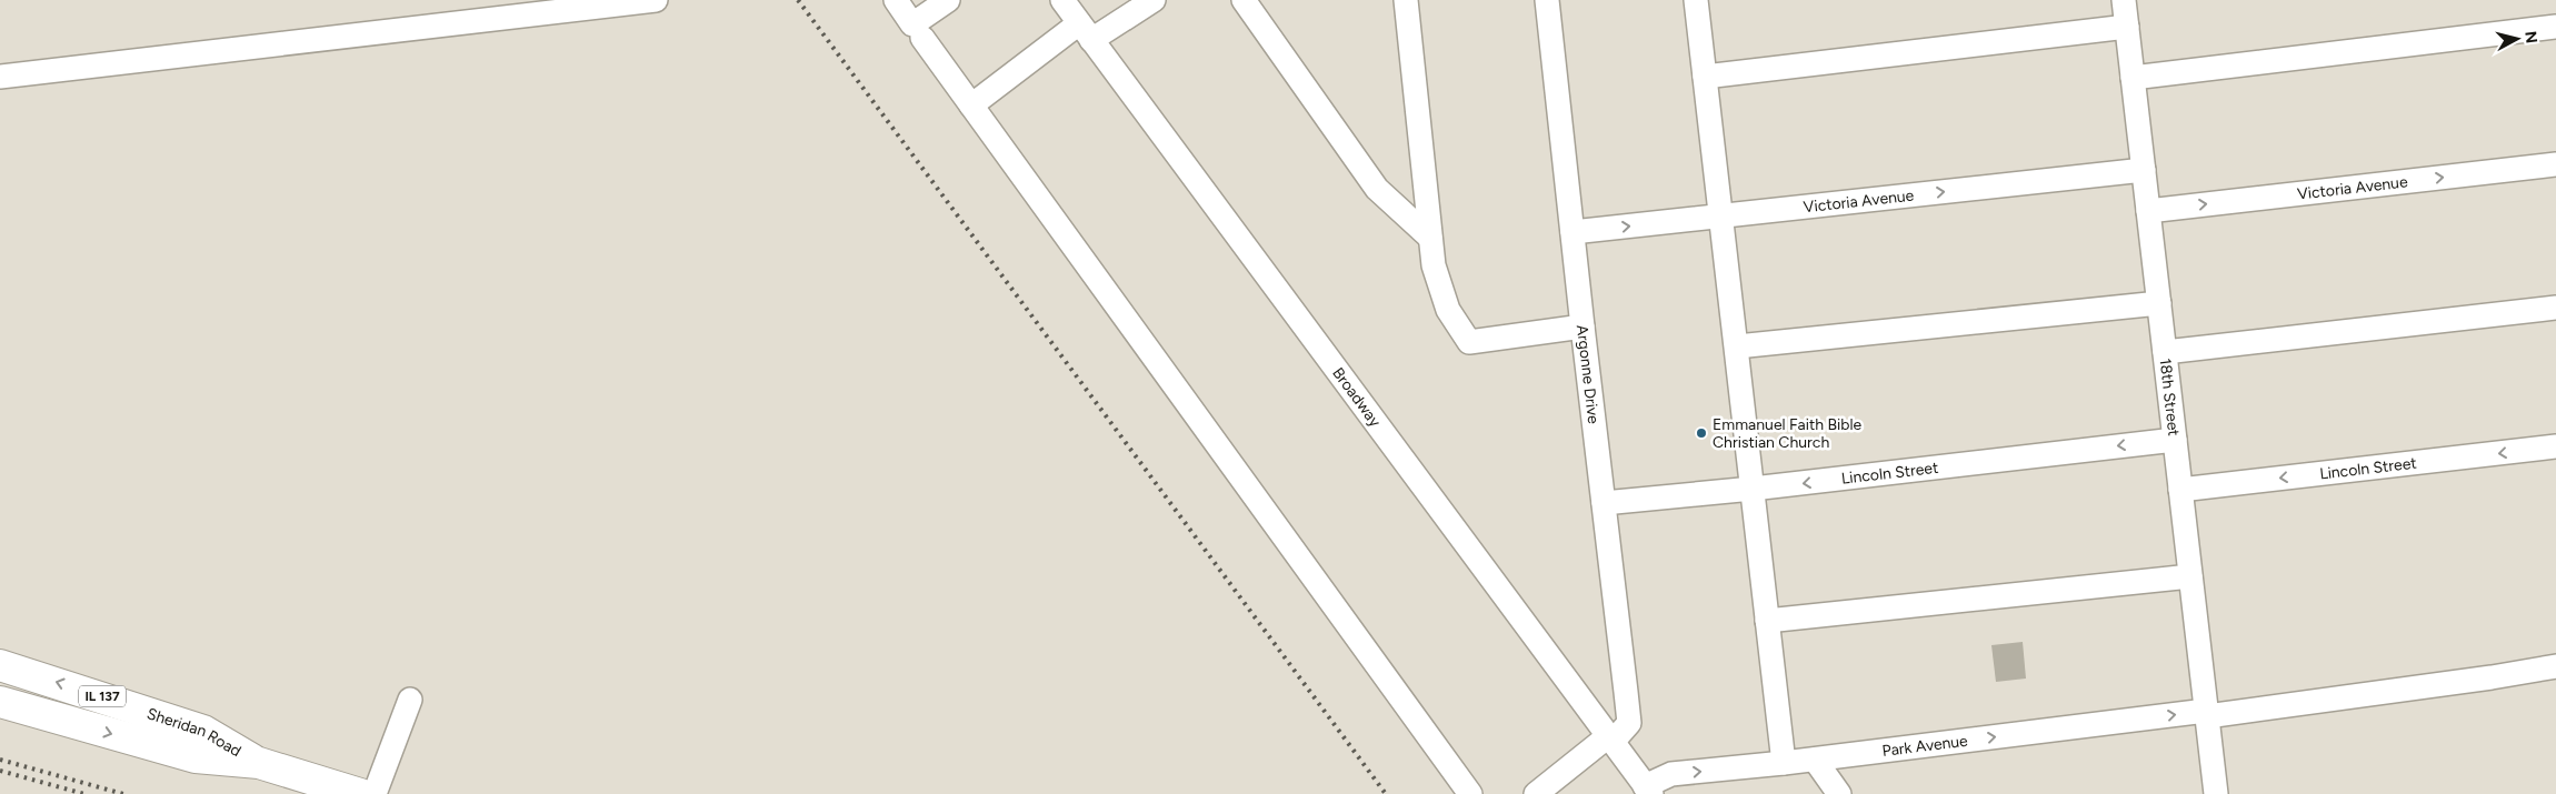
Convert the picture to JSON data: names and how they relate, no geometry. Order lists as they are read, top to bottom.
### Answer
{
  "streets": {
    "highway": ["IL 137", "Sheridan Road"],
    "street": [
      "Victoria Avenue",
      "Argonne Drive",
      "18th Street",
      "Broadway",
      "Lincoln Street",
      "Park Avenue"
    ]
  },
  "crossings": [
    ["Victoria Avenue", "Argonne Drive"],
    ["Victoria Avenue", "18th Street"],
    ["Argonne Drive", "Broadway"],
    ["Argonne Drive", "Lincoln Street"],
    ["18th Street", "Lincoln Street"],
    ["18th Street", "Park Avenue"],
    ["Broadway", "Park Avenue"]
  ],
  "places": ["Emmanuel Faith Bible Christian Church"],
  "north": "right"
}
